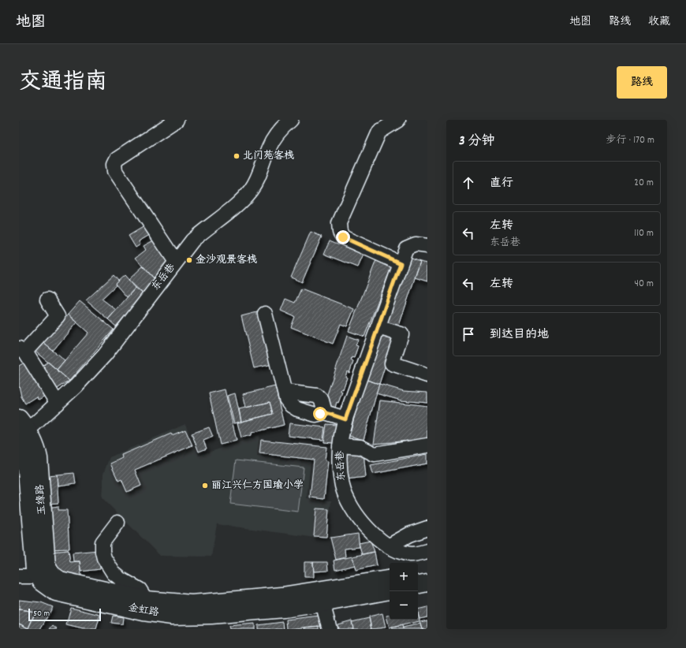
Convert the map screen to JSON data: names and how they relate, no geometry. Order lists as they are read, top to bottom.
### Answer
{
  "streets": {
    "main road": ["玉缘路", "金虹路"],
    "street": ["东岳巷"]
  },
  "crossings": [
    ["东岳巷", "玉缘路"],
    ["东岳巷", "金虹路"],
    ["玉缘路", "金虹路"]
  ],
  "places": ["北门苑客栈", "金沙观景客栈", "丽江兴仁方国瑜小学"],
  "scale_bar": "50 m",
  "page": {
    "header": "地图",
    "nav": ["地图", "路线", "收藏"],
    "title": "交通指南",
    "buttons": "路线",
    "heading": ["3 分钟", "步行 · 170 m"],
    "list": [
      ["直行", "20 m"],
      ["左转", "东岳巷", "110 m"],
      ["左转", "40 m"],
      "到达目的地"
    ],
    "map_buttons": ["+", "−"],
    "scale": "50 m"
  }
}
